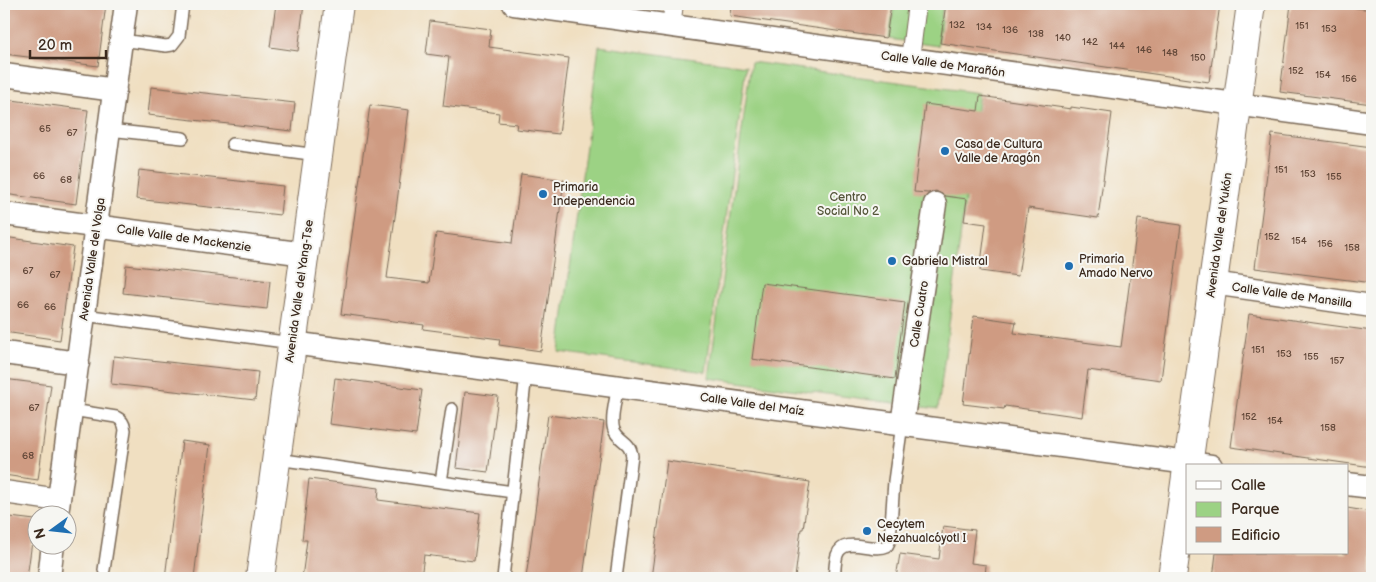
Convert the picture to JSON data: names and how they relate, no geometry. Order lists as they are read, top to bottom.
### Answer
{
  "streets": {
    "street": [
      "Calle Valle de Marañón",
      "Avenida Valle del Yukón",
      "Calle Valle de Mackenzie",
      "Avenida Valle del Volga",
      "Avenida Valle del Yang-Tse",
      "Calle Valle de Mansilla",
      "Calle Cuatro",
      "Calle Valle del Maíz"
    ]
  },
  "crossings": [
    ["Calle Valle de Marañón", "Avenida Valle del Yukón"],
    ["Avenida Valle del Yukón", "Calle Valle de Mansilla"],
    ["Calle Valle de Mackenzie", "Avenida Valle del Volga"],
    ["Calle Valle de Mackenzie", "Avenida Valle del Yang-Tse"],
    ["Avenida Valle del Yang-Tse", "Calle Valle del Maíz"],
    ["Calle Cuatro", "Calle Valle del Maíz"]
  ],
  "parks": ["Centro Social No 2"],
  "places": [
    "Casa de Cultura Valle de Aragón",
    "Primaria Independencia",
    "Gabriela Mistral",
    "Primaria Amado Nervo",
    "Cecytem Nezahualcóyotl I"
  ],
  "house_numbers": [
    "132",
    "151",
    "134",
    "153",
    "136",
    "138",
    "140",
    "142",
    "144",
    "146",
    "148",
    "150",
    "152",
    "154",
    "156",
    "65",
    "67",
    "151",
    "153",
    "66",
    "155",
    "68",
    "152",
    "154",
    "156",
    "158",
    "67",
    "67",
    "66",
    "66",
    "151",
    "153",
    "155",
    "157",
    "67",
    "152",
    "154",
    "158",
    "68"
  ],
  "legend": ["Calle", "Parque", "Edificio"],
  "scale_bar": "20 m",
  "north": "left"
}
